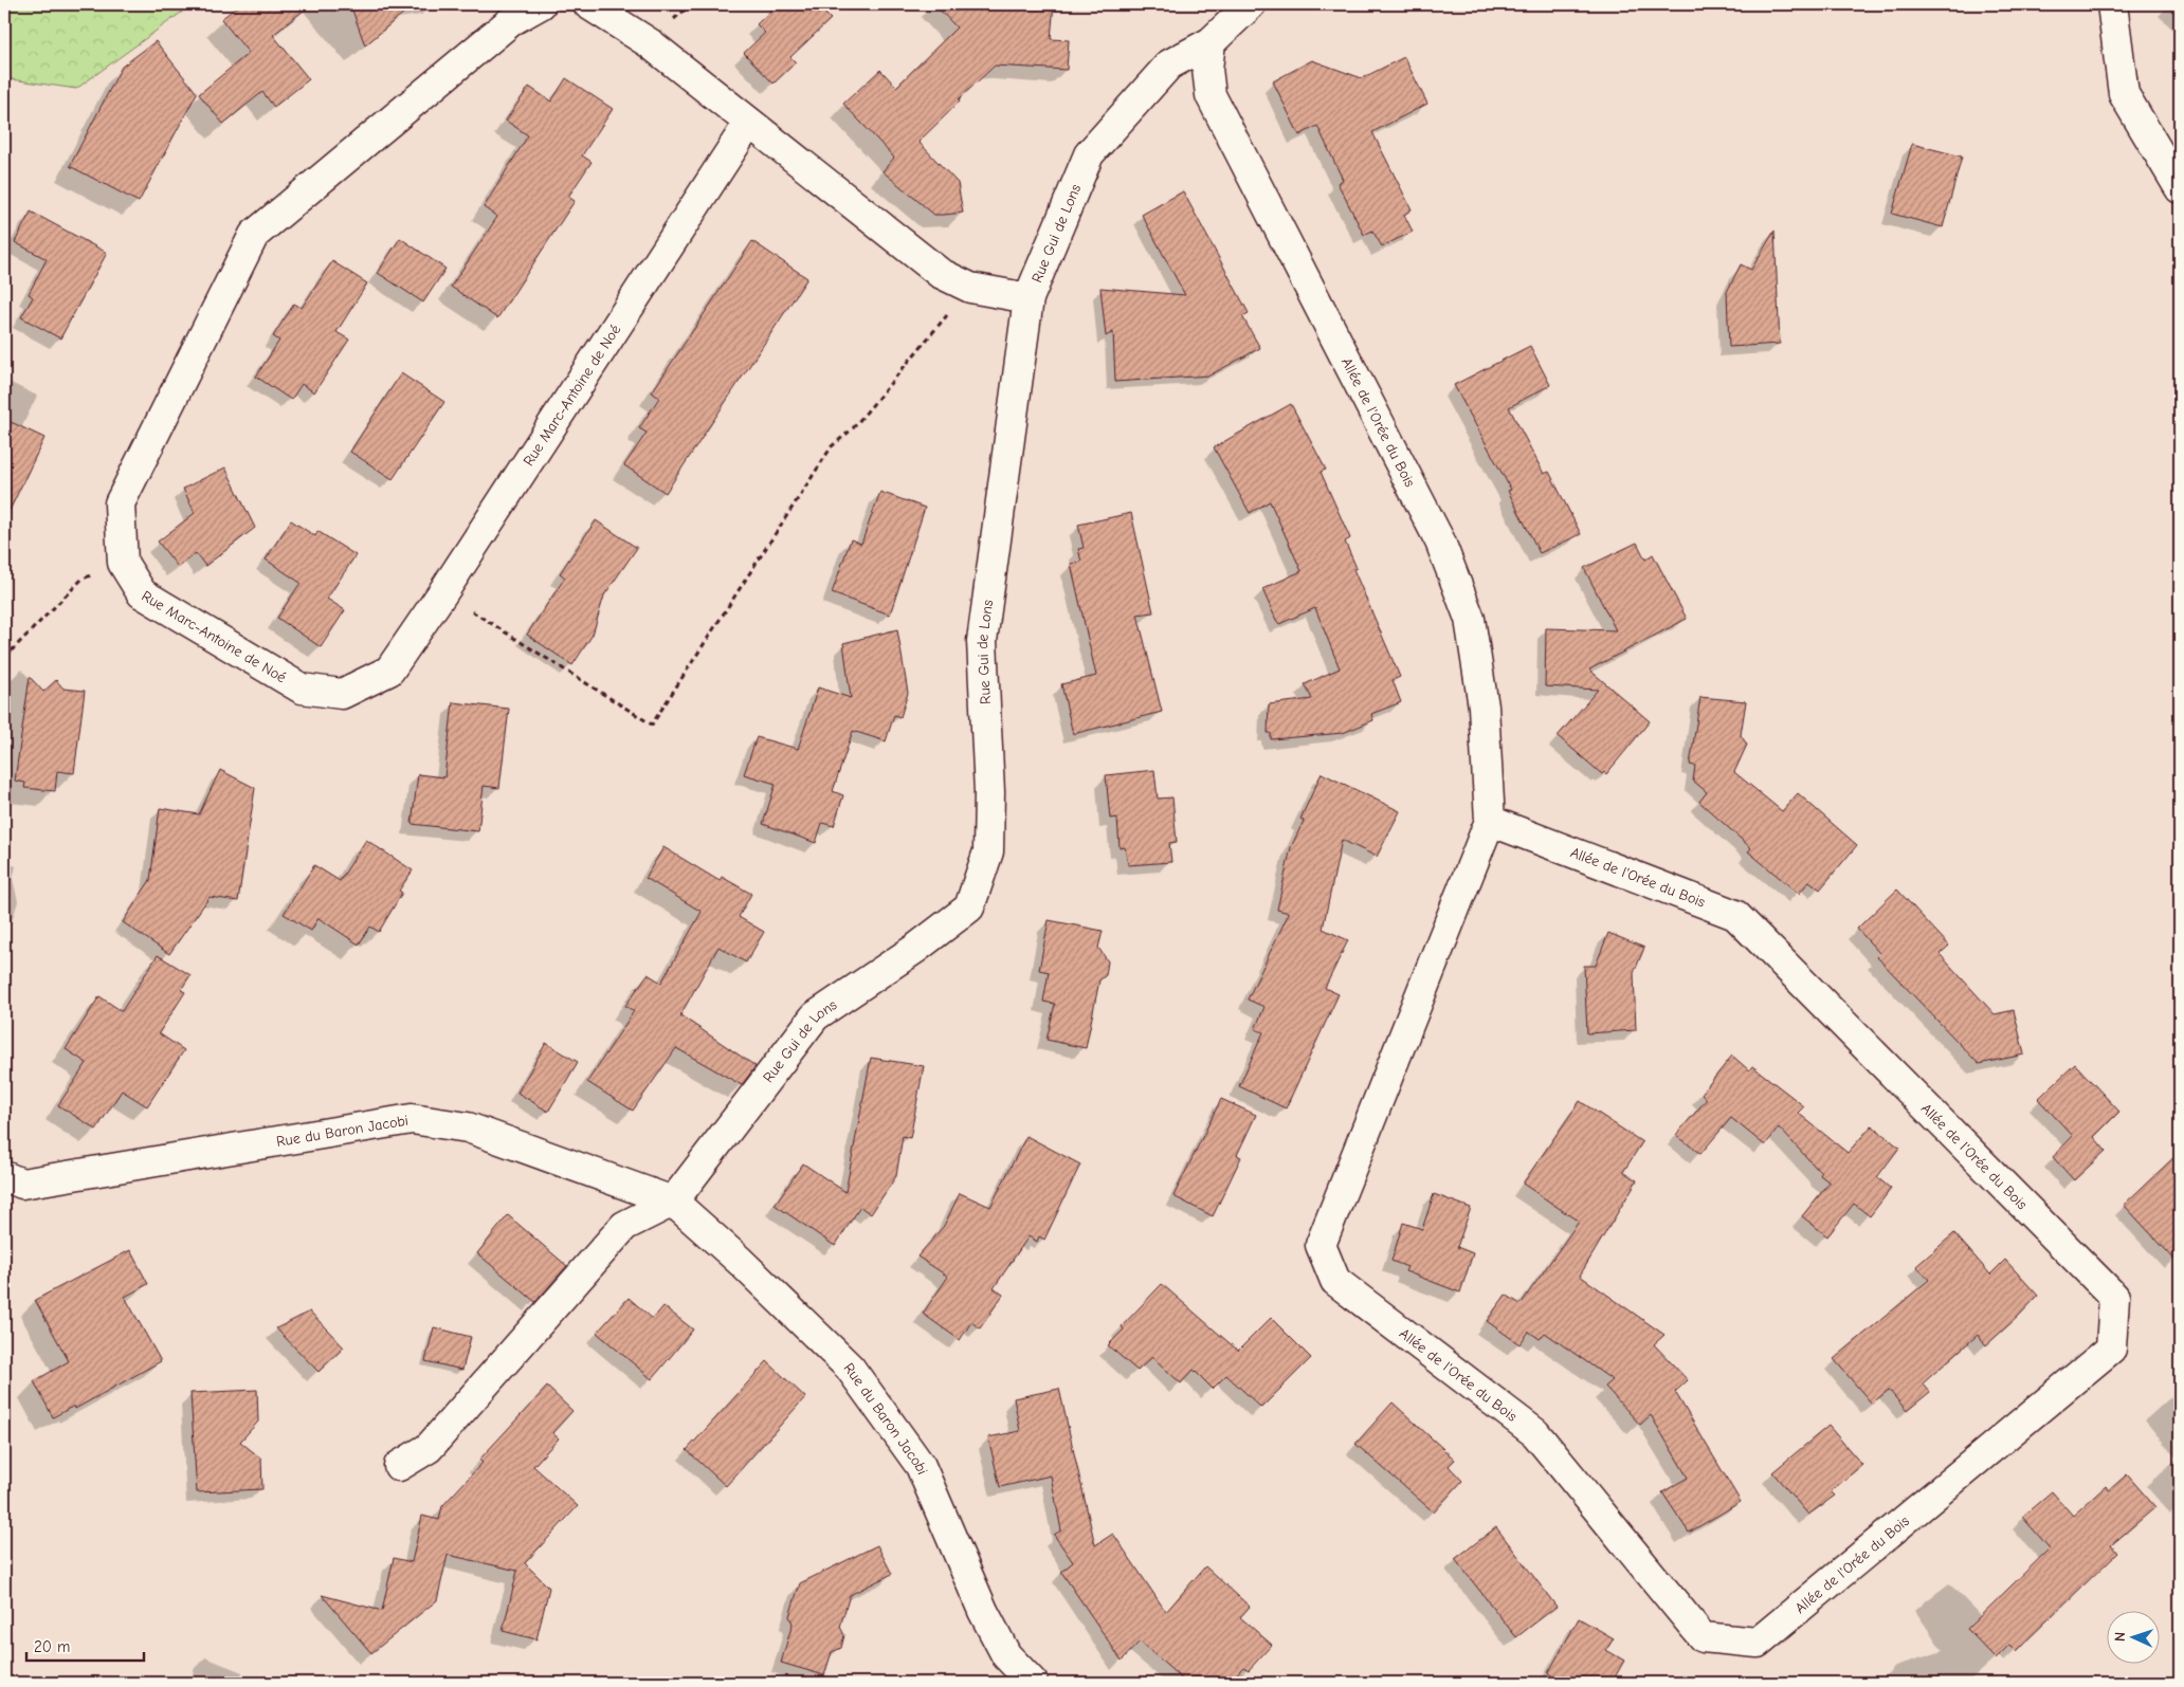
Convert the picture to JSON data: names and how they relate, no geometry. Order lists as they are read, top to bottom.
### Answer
{
  "streets": {
    "street": [
      "Rue Gui de Lons",
      "Rue Marc-Antoine de Noé",
      "Allée de l'Orée du Bois",
      "Rue du Baron Jacobi"
    ]
  },
  "crossings": [
    ["Rue Gui de Lons", "Allée de l'Orée du Bois"],
    ["Rue Gui de Lons", "Rue du Baron Jacobi"]
  ],
  "scale_bar": "20 m",
  "north": "left"
}
